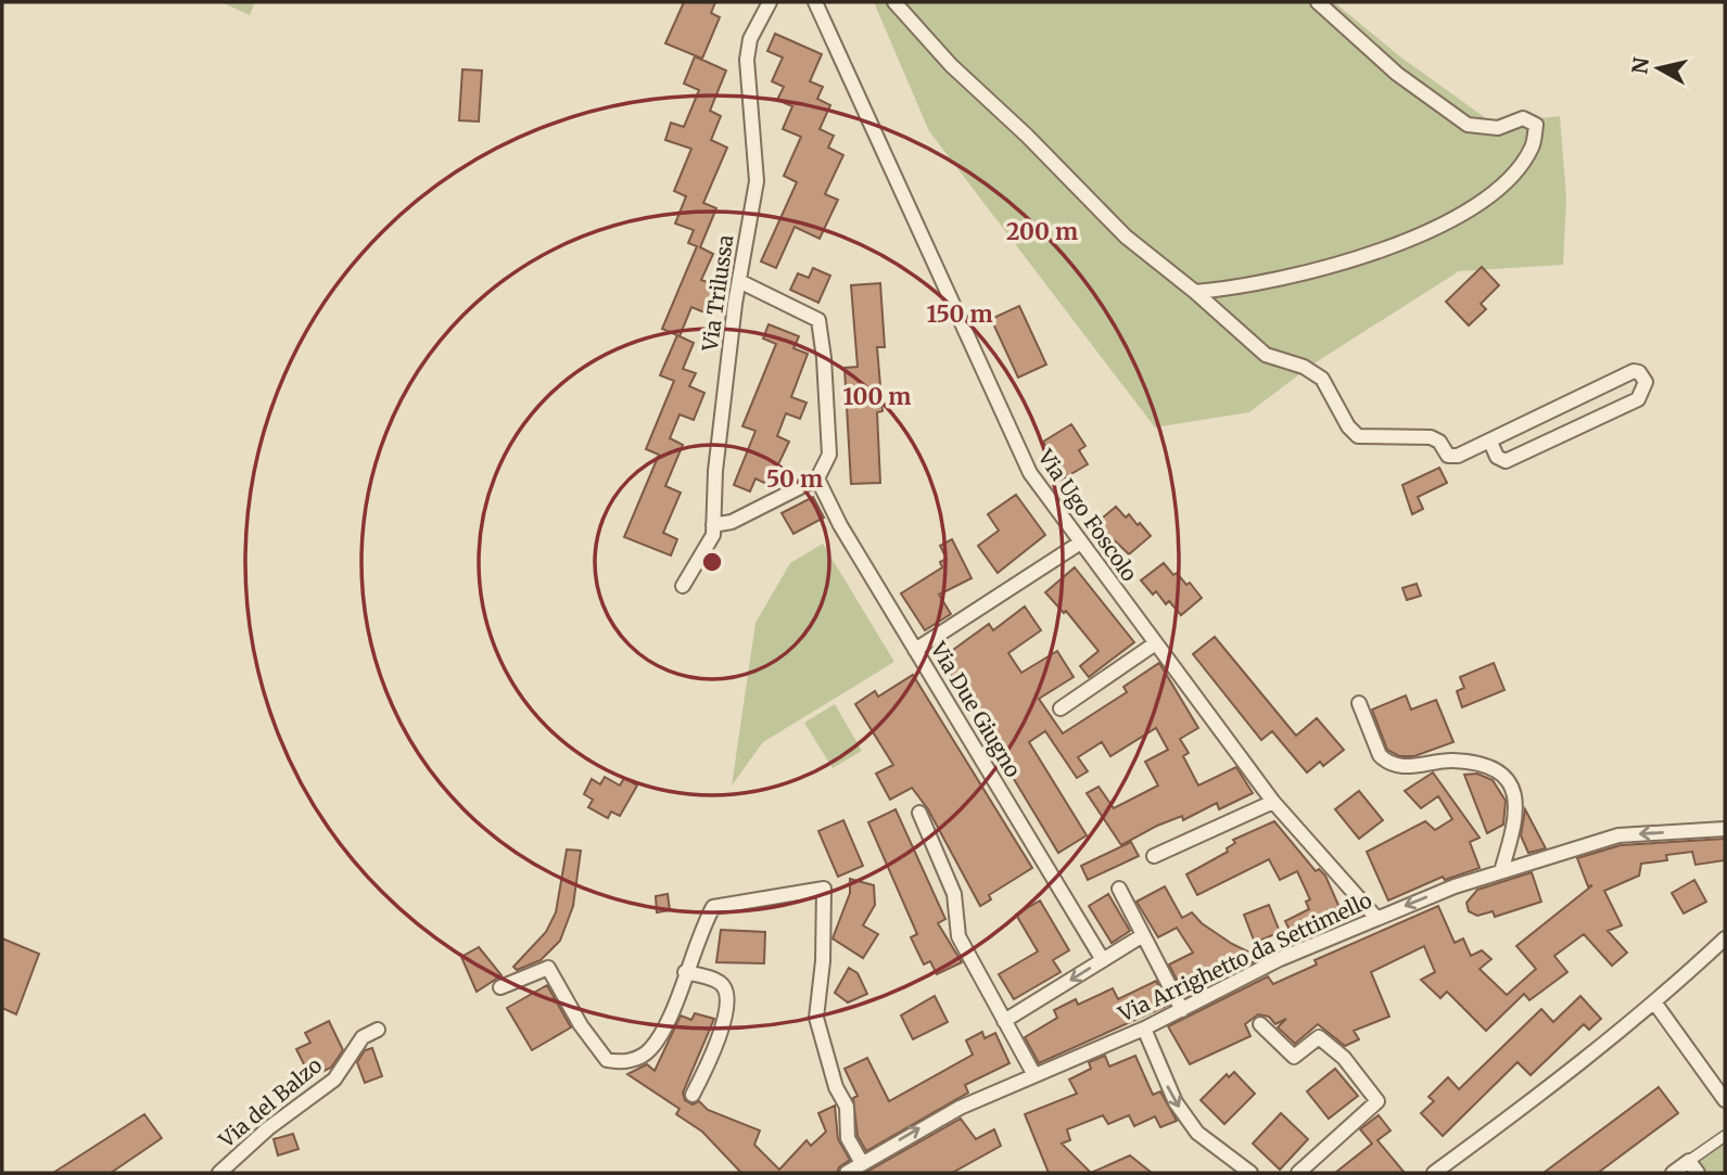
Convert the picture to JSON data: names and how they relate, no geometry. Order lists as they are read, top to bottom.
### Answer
{
  "streets": {
    "street": [
      "Via Trilussa",
      "Via Ugo Foscolo",
      "Via Due Giugno",
      "Via Arrighetto da Settimello",
      "Via del Balzo"
    ]
  },
  "crossings": [
    ["Via Ugo Foscolo", "Via Arrighetto da Settimello"]
  ],
  "north": "left",
  "rings": [
    "200 m",
    "150 m",
    "100 m",
    "50 m"
  ]
}
